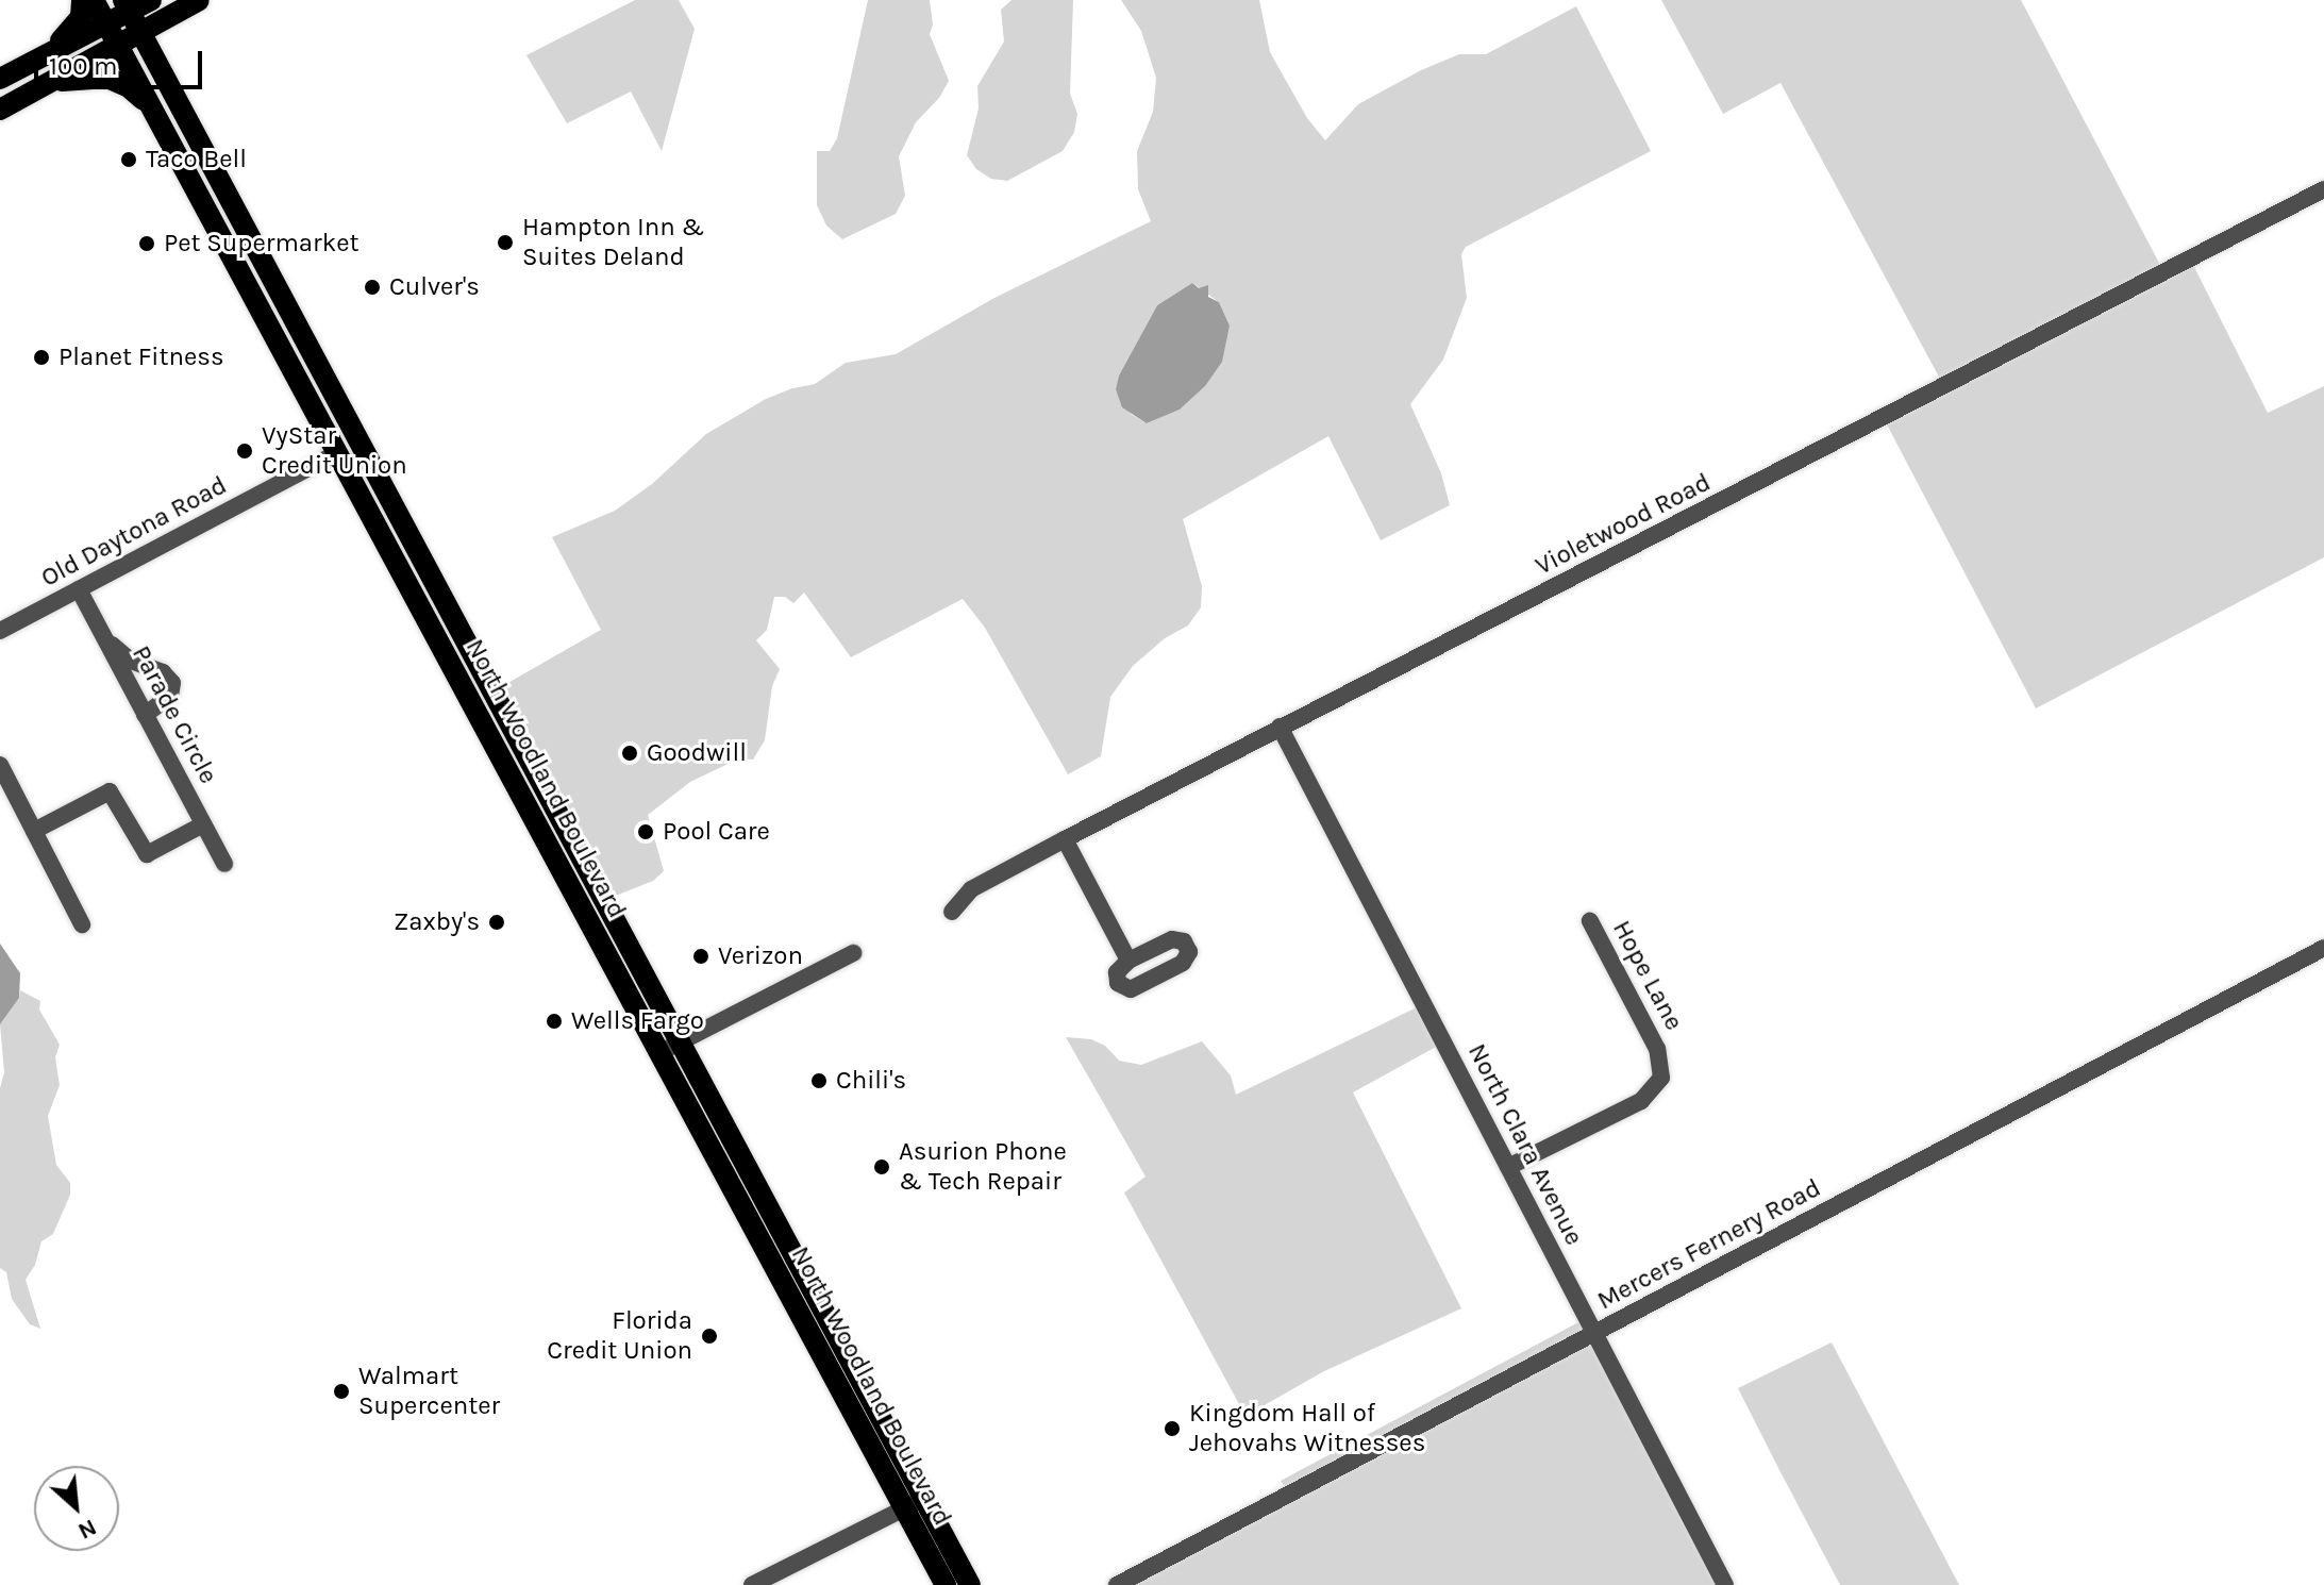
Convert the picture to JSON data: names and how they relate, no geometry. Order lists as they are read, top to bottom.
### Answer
{
  "streets": {
    "main road": ["North Woodland Boulevard"],
    "street": [
      "Violetwood Road",
      "Old Daytona Road",
      "Parade Circle",
      "Hope Lane",
      "North Clara Avenue",
      "Mercers Fernery Road"
    ]
  },
  "crossings": [
    ["Violetwood Road", "North Clara Avenue"],
    ["Old Daytona Road", "Parade Circle"],
    ["Old Daytona Road", "North Woodland Boulevard"],
    ["Hope Lane", "North Clara Avenue"],
    ["North Clara Avenue", "Mercers Fernery Road"]
  ],
  "places": [
    "Taco Bell",
    "Hampton Inn & Suites Deland",
    "Pet Supermarket",
    "Culver's",
    "Planet Fitness",
    "VyStar Credit Union",
    "Goodwill",
    "Pool Care",
    "Zaxby's",
    "Verizon",
    "Wells Fargo",
    "Chili's",
    "Asurion Phone & Tech Repair",
    "Florida Credit Union",
    "Walmart Supercenter",
    "Kingdom Hall of Jehovahs Witnesses"
  ],
  "scale_bar": "100 m",
  "north": "bottom right"
}
